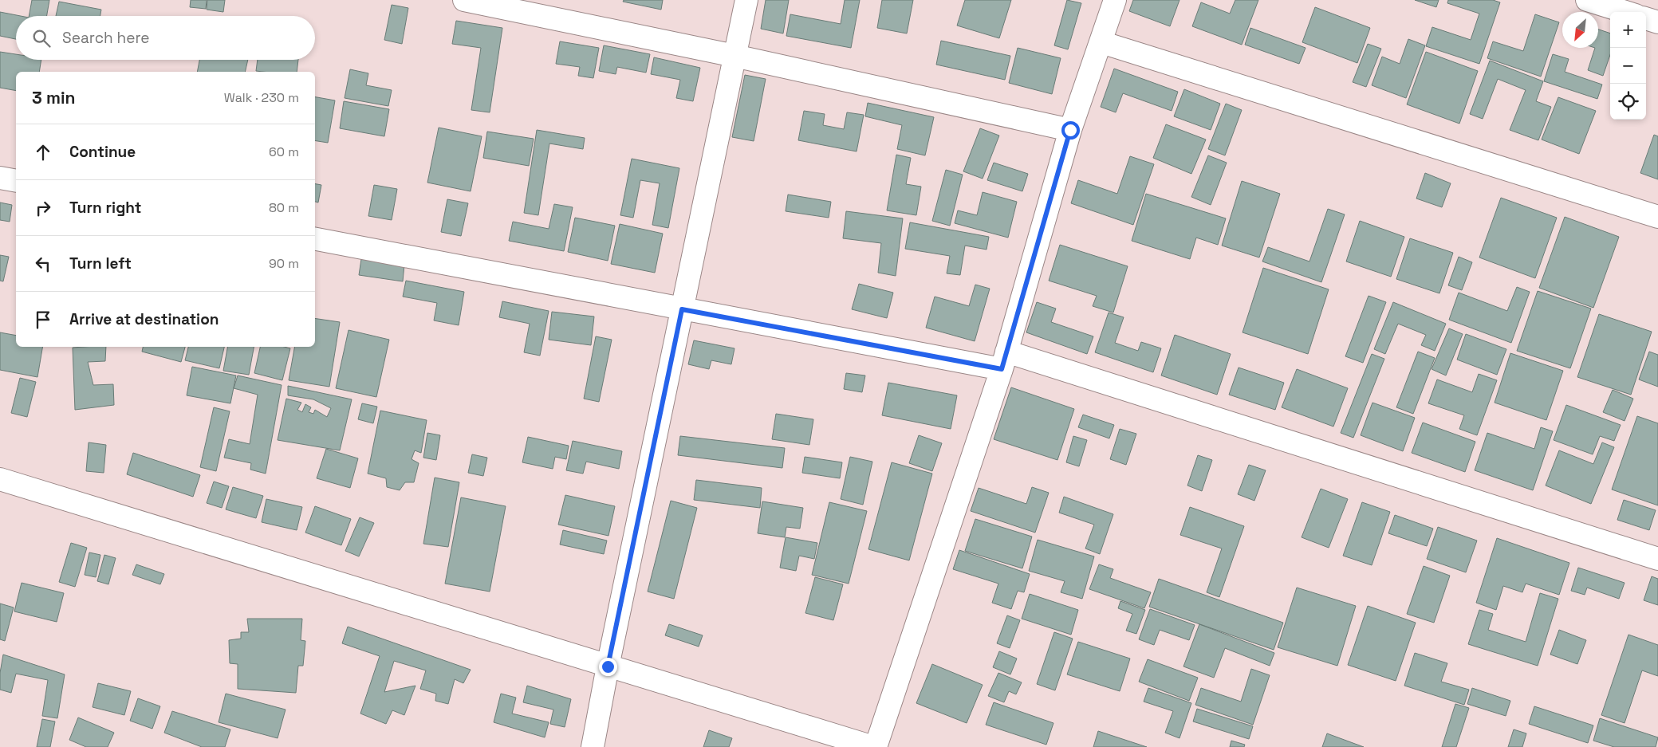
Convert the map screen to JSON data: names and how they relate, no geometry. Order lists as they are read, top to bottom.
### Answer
{
  "north": "bottom left",
  "page": {
    "map_buttons": ["+", "−"],
    "search": "Search here",
    "heading": ["3 min", "Walk · 230 m"],
    "list": [
      ["Continue", "60 m"],
      ["Turn right", "80 m"],
      ["Turn left", "90 m"],
      "Arrive at destination"
    ]
  }
}
